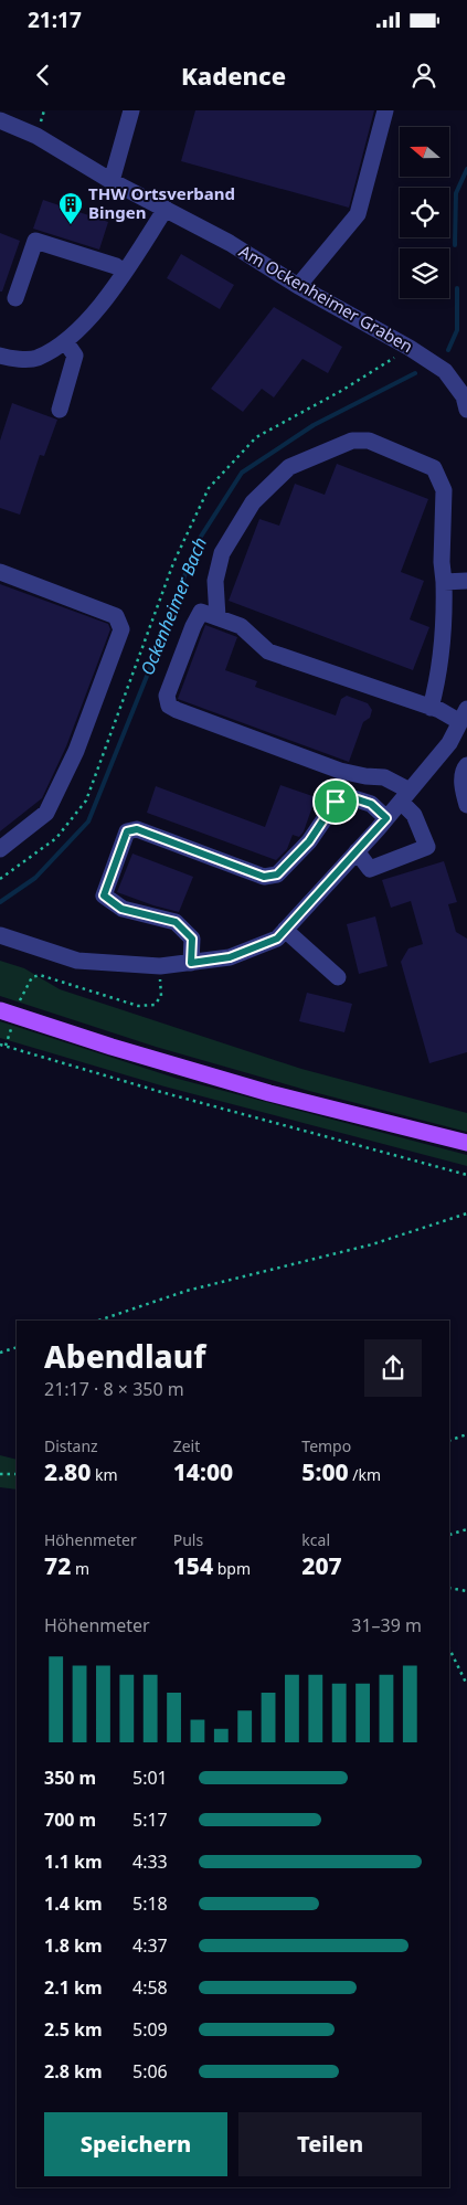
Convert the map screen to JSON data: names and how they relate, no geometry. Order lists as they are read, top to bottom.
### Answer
{
  "streets": {
    "street": ["Am Ockenheimer Graben"]
  },
  "water": ["Ockenheimer Bach"],
  "places": {
    "building": ["THW Ortsverband Bingen"]
  },
  "north": "left",
  "page": {
    "status": "21:17",
    "header": "Kadence",
    "heading": ["Abendlauf", "21:17 · 8 × 350 m"],
    "stats": [
      ["Distanz", "2.80 km"],
      ["Zeit", "14:00"],
      ["Tempo", "5:00 /km"],
      ["Höhenmeter", "72 m"],
      ["Puls", "154 bpm"],
      ["kcal", "207"]
    ],
    "chart": ["Höhenmeter", "31–39 m"],
    "list": [
      {
        "name": "350 m",
        "note": "5:01"
      },
      {
        "name": "700 m",
        "note": "5:17"
      },
      {
        "name": "1.1 km",
        "note": "4:33"
      },
      {
        "name": "1.4 km",
        "note": "5:18"
      },
      {
        "name": "1.8 km",
        "note": "4:37"
      },
      {
        "name": "2.1 km",
        "note": "4:58"
      },
      {
        "name": "2.5 km",
        "note": "5:09"
      },
      {
        "name": "2.8 km",
        "note": "5:06"
      }
    ],
    "buttons": ["Speichern", "Teilen"]
  }
}
